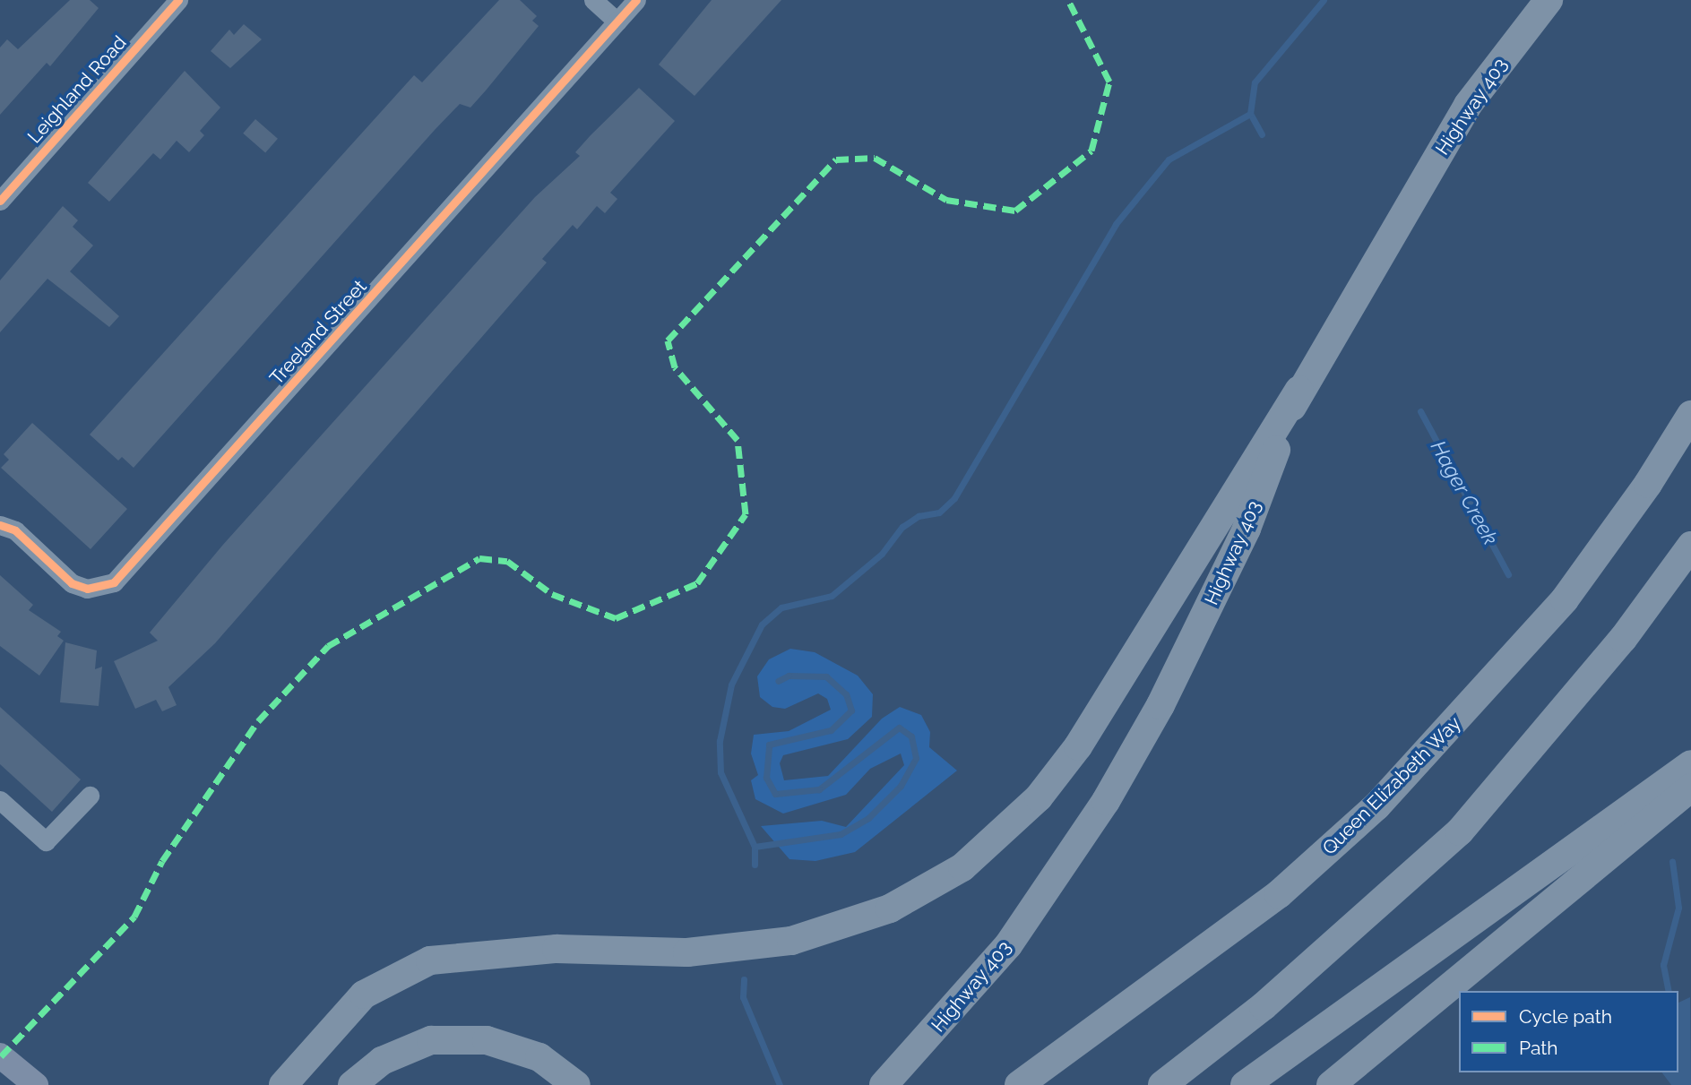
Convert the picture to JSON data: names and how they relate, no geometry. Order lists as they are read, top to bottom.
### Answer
{
  "streets": {
    "highway": ["Highway 403", "Queen Elizabeth Way"],
    "street": ["Leighland Road", "Treeland Street"]
  },
  "water": ["Hager Creek"],
  "legend": ["Cycle path", "Path"]
}
